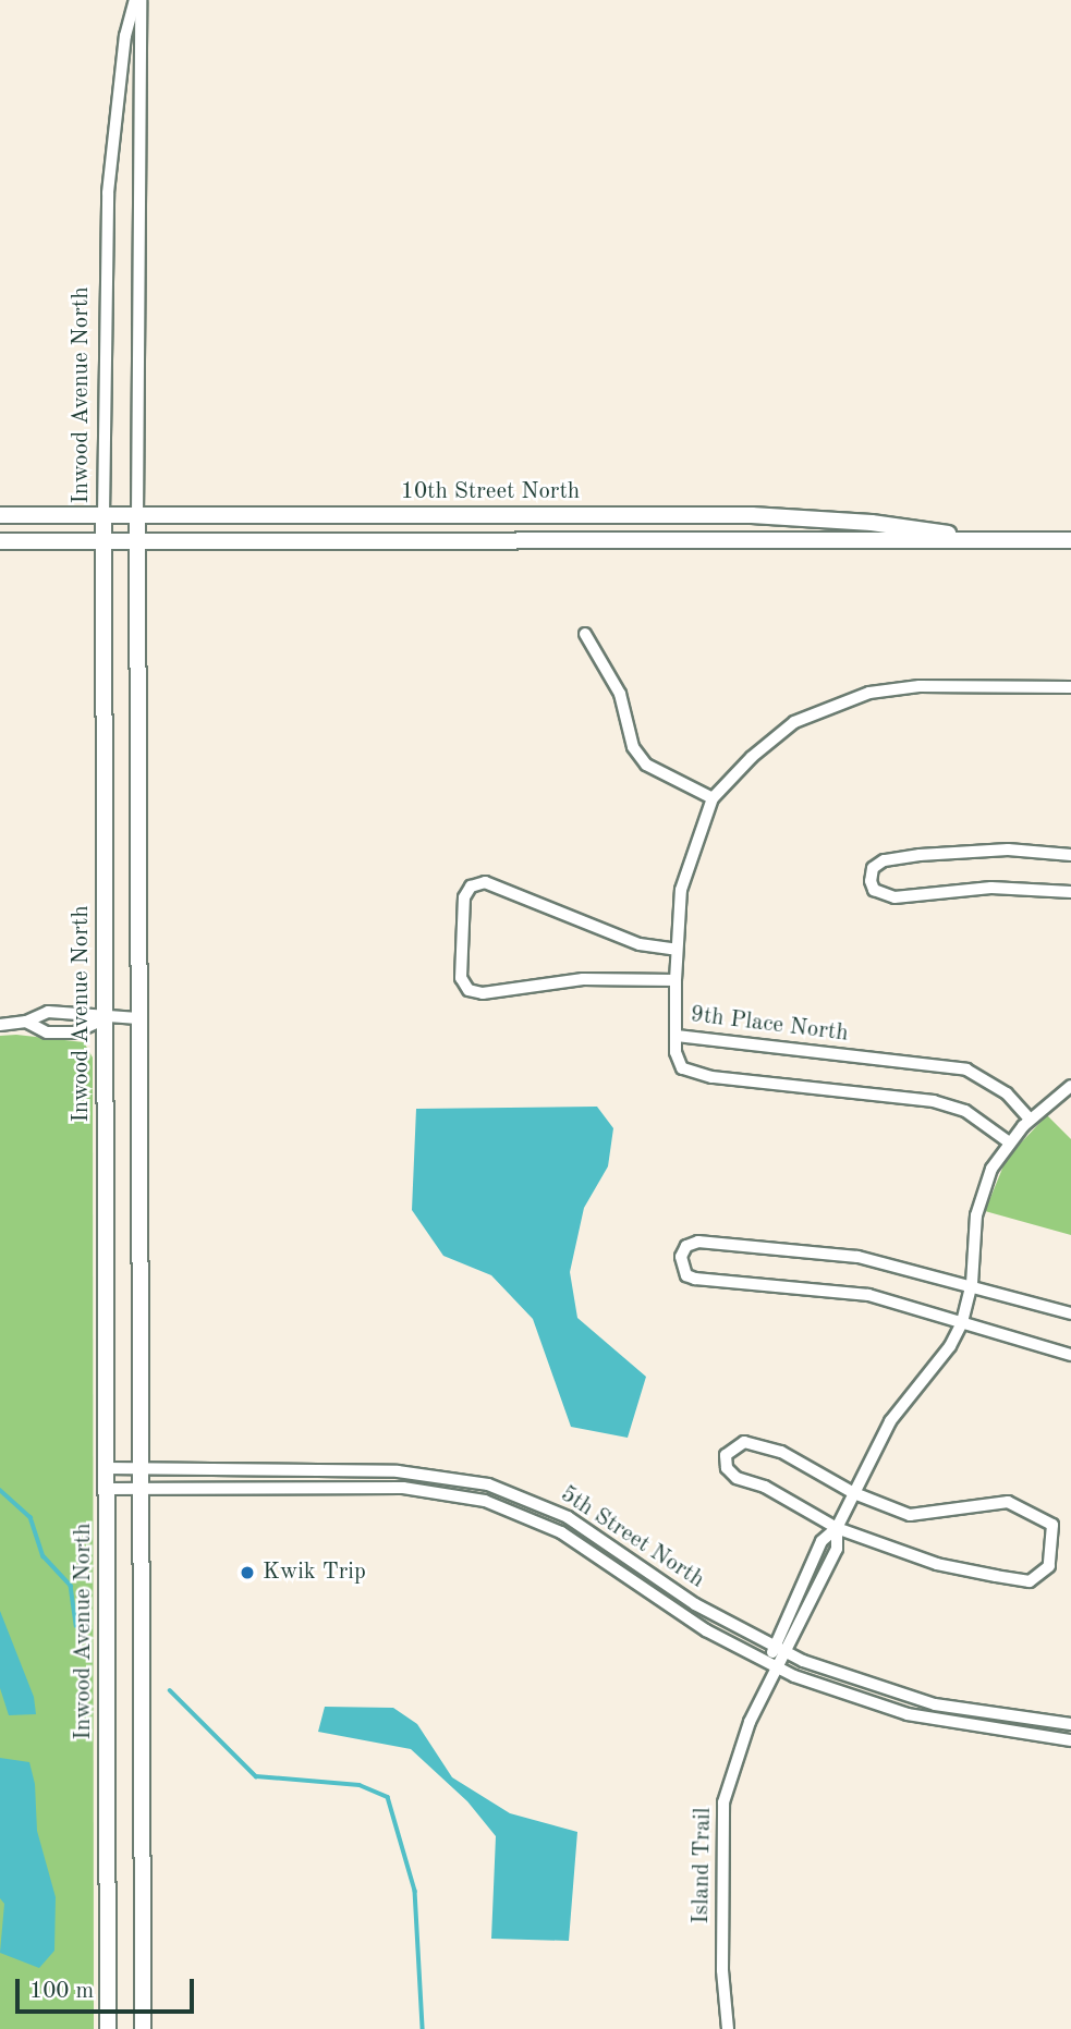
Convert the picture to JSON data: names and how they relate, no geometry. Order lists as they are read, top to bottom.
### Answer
{
  "streets": {
    "main road": ["Inwood Avenue North", "10th Street North"],
    "street": ["9th Place North", "5th Street North", "Island Trail"]
  },
  "crossings": [
    ["Inwood Avenue North", "10th Street North"],
    ["Inwood Avenue North", "5th Street North"],
    ["5th Street North", "Island Trail"]
  ],
  "places": ["Kwik Trip"],
  "scale_bar": "100 m"
}
